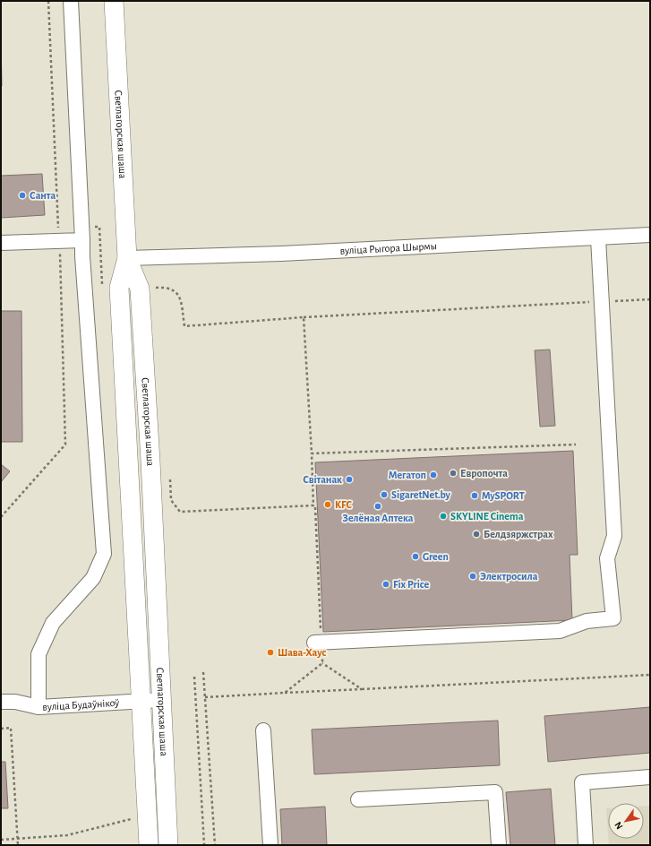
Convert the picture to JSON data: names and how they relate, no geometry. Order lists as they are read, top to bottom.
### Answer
{
  "streets": {
    "main road": ["Светлагорская шаша"],
    "street": ["вуліца Рыгора Шырмы", "вуліца Будаўнікоў"]
  },
  "crossings": [
    ["Светлагорская шаша", "вуліца Рыгора Шырмы"],
    ["Светлагорская шаша", "вуліца Будаўнікоў"]
  ],
  "places": [
    "Санта",
    "Европочта",
    "Мегатоп",
    "Світанак",
    "SigaretNet.by",
    "MySPORT",
    "KFC",
    "Зелёная Аптека",
    "SKYLINE Cinema",
    "Белдзяржстрах",
    "Green",
    "Электросила",
    "Fix Price",
    "Шава-Хаус"
  ],
  "north": "bottom left"
}
